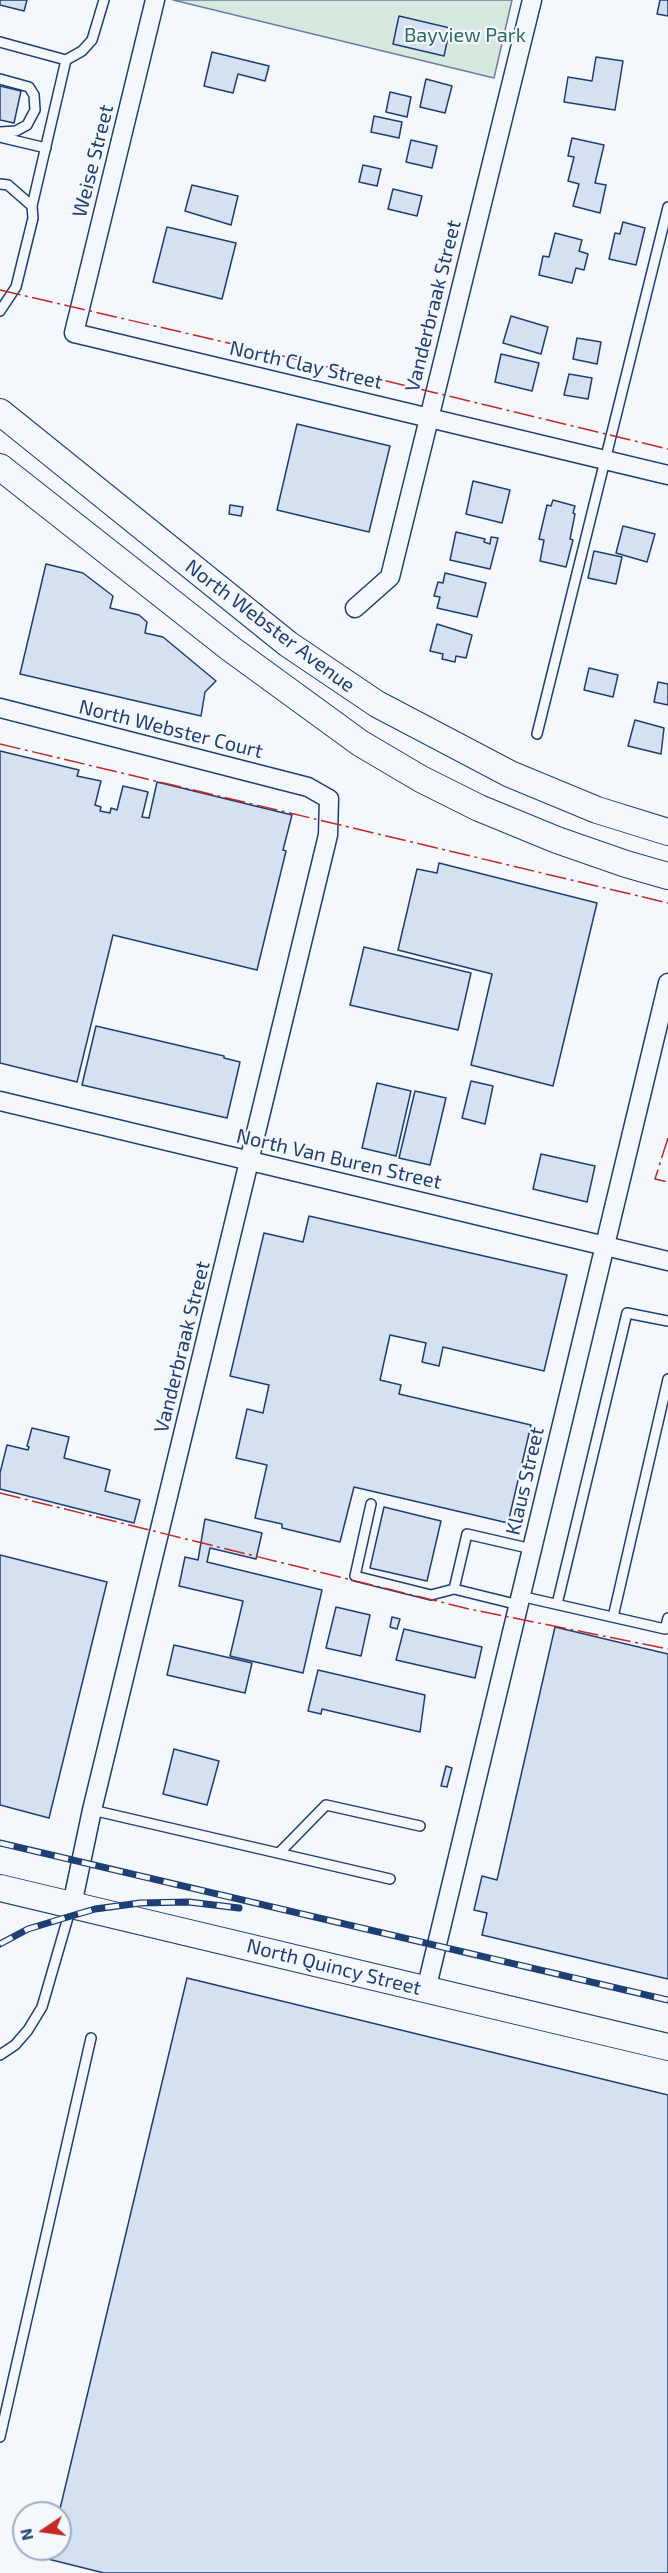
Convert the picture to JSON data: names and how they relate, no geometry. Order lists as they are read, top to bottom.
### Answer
{
  "streets": {
    "main road": ["North Webster Avenue", "North Quincy Street"],
    "street": [
      "Weise Street",
      "Vanderbraak Street",
      "North Clay Street",
      "North Webster Court",
      "North Van Buren Street",
      "Klaus Street"
    ]
  },
  "crossings": [
    ["Weise Street", "North Clay Street"],
    ["Vanderbraak Street", "North Clay Street"],
    ["Vanderbraak Street", "North Webster Court"],
    ["Vanderbraak Street", "North Van Buren Street"],
    ["Vanderbraak Street", "North Quincy Street"],
    ["North Van Buren Street", "Klaus Street"],
    ["Klaus Street", "North Quincy Street"]
  ],
  "parks": ["Bayview Park"],
  "north": "left"
}
